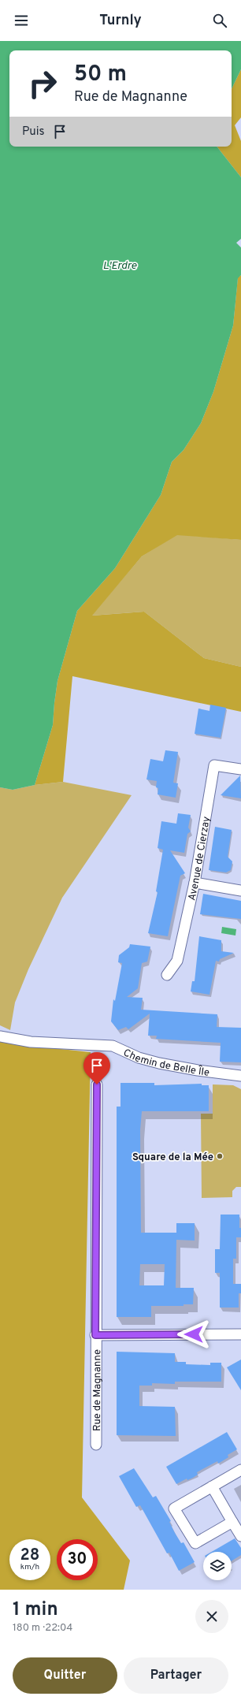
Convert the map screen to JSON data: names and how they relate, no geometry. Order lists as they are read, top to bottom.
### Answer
{
  "streets": {
    "street": ["Avenue de Cierzay", "Chemin de Belle Île", "Rue de Magnanne"]
  },
  "water": ["L'Erdre"],
  "places": ["Square de la Mée"],
  "page": {
    "header": "Turnly",
    "turn": ["50 m", "Rue de Magnanne"],
    "then": "Puis",
    "speed": "28 km/h",
    "limit": "30",
    "heading": ["1 min", "180 m · 22:04"],
    "buttons": ["Quitter", "Partager"]
  }
}
